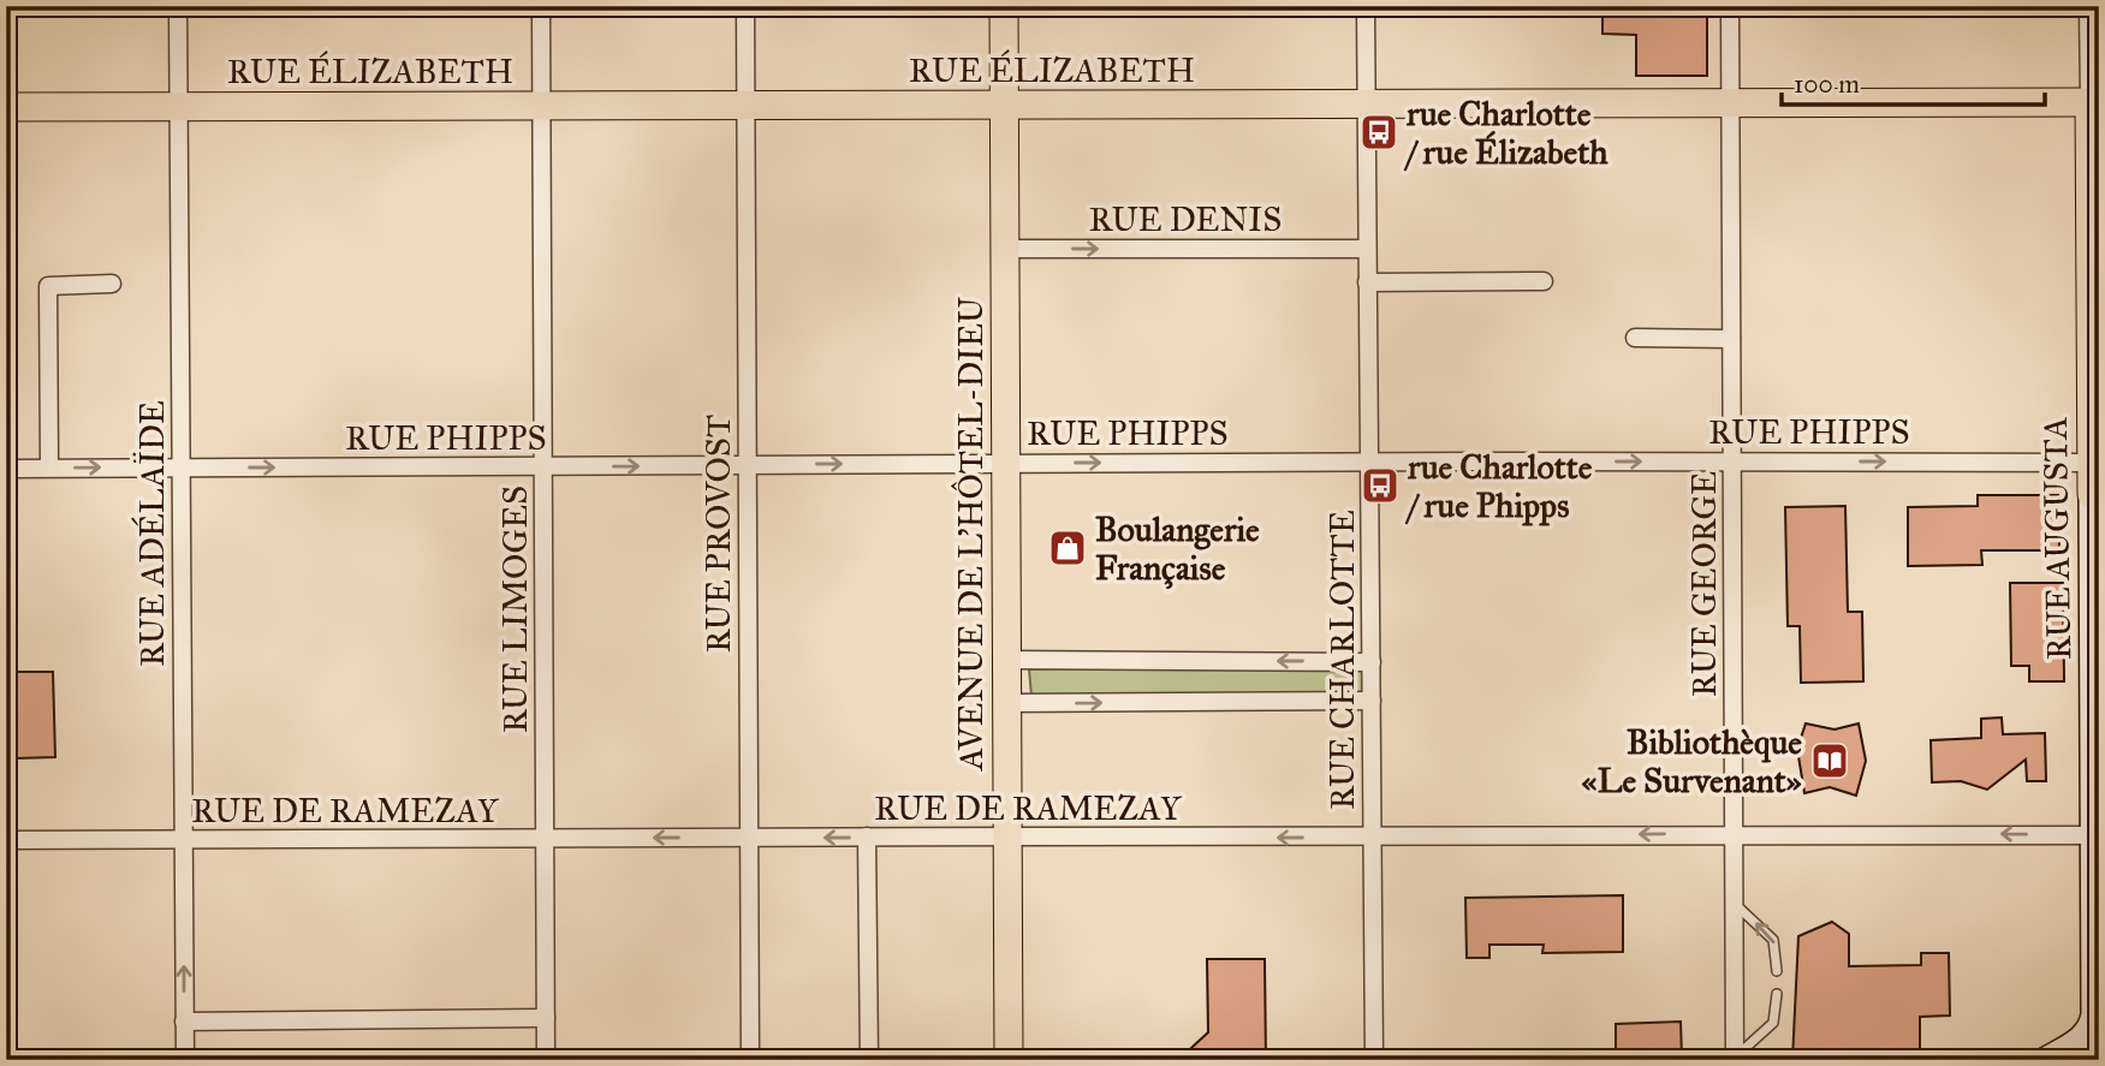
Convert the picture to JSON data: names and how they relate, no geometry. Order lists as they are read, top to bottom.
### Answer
{
  "streets": {
    "main road": ["RUE ÉLIZABETH", "AVENUE DE L'HÔTEL-DIEU", "RUE AUGUSTA"],
    "street": [
      "RUE DENIS",
      "RUE PHIPPS",
      "RUE ADÉLAÏDE",
      "RUE PROVOST",
      "RUE GEORGE",
      "RUE LIMOGES",
      "RUE CHARLOTTE",
      "RUE DE RAMEZAY"
    ]
  },
  "crossings": [
    ["RUE ÉLIZABETH", "RUE ADÉLAÏDE"],
    ["RUE ÉLIZABETH", "RUE PROVOST"],
    ["RUE ÉLIZABETH", "AVENUE DE L'HÔTEL-DIEU"],
    ["RUE ÉLIZABETH", "RUE AUGUSTA"],
    ["RUE ÉLIZABETH", "RUE GEORGE"],
    ["RUE ÉLIZABETH", "RUE LIMOGES"],
    ["RUE ÉLIZABETH", "RUE CHARLOTTE"],
    ["RUE DENIS", "AVENUE DE L'HÔTEL-DIEU"],
    ["RUE DENIS", "RUE CHARLOTTE"],
    ["RUE PHIPPS", "RUE ADÉLAÏDE"],
    ["RUE PHIPPS", "RUE PROVOST"],
    ["RUE PHIPPS", "AVENUE DE L'HÔTEL-DIEU"],
    ["RUE PHIPPS", "RUE AUGUSTA"],
    ["RUE PHIPPS", "RUE GEORGE"],
    ["RUE PHIPPS", "RUE LIMOGES"],
    ["RUE PHIPPS", "RUE CHARLOTTE"],
    ["RUE ADÉLAÏDE", "RUE DE RAMEZAY"],
    ["RUE PROVOST", "RUE DE RAMEZAY"],
    ["AVENUE DE L'HÔTEL-DIEU", "RUE DE RAMEZAY"],
    ["RUE AUGUSTA", "RUE DE RAMEZAY"],
    ["RUE GEORGE", "RUE DE RAMEZAY"],
    ["RUE LIMOGES", "RUE DE RAMEZAY"],
    ["RUE CHARLOTTE", "RUE DE RAMEZAY"]
  ],
  "one_way": ["RUE DENIS", "RUE PHIPPS", "RUE DE RAMEZAY"],
  "places": {
    "bus stop": ["rue Charlotte / rue Élizabeth", "rue Charlotte / rue Phipps"],
    "shop": ["Boulangerie Française"],
    "library": ["Bibliothèque «Le Survenant»"]
  },
  "scale_bar": "100 m"
}
